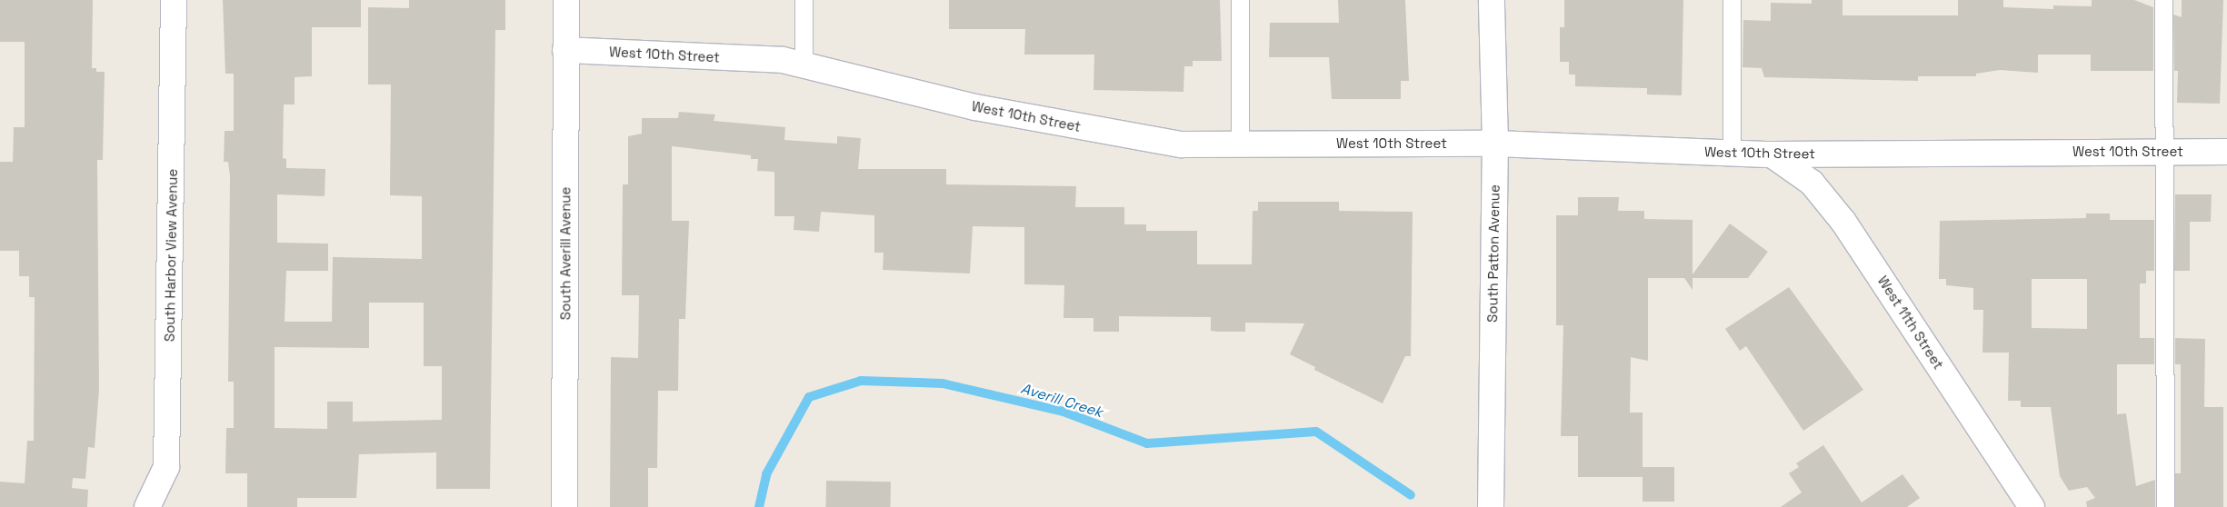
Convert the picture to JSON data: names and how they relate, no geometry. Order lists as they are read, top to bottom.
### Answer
{
  "streets": {
    "street": [
      "West 10th Street",
      "South Averill Avenue",
      "South Patton Avenue",
      "South Harbor View Avenue",
      "West 11th Street"
    ]
  },
  "crossings": [
    ["West 10th Street", "South Averill Avenue"],
    ["West 10th Street", "South Patton Avenue"],
    ["West 10th Street", "West 11th Street"]
  ],
  "water": ["Averill Creek"]
}
